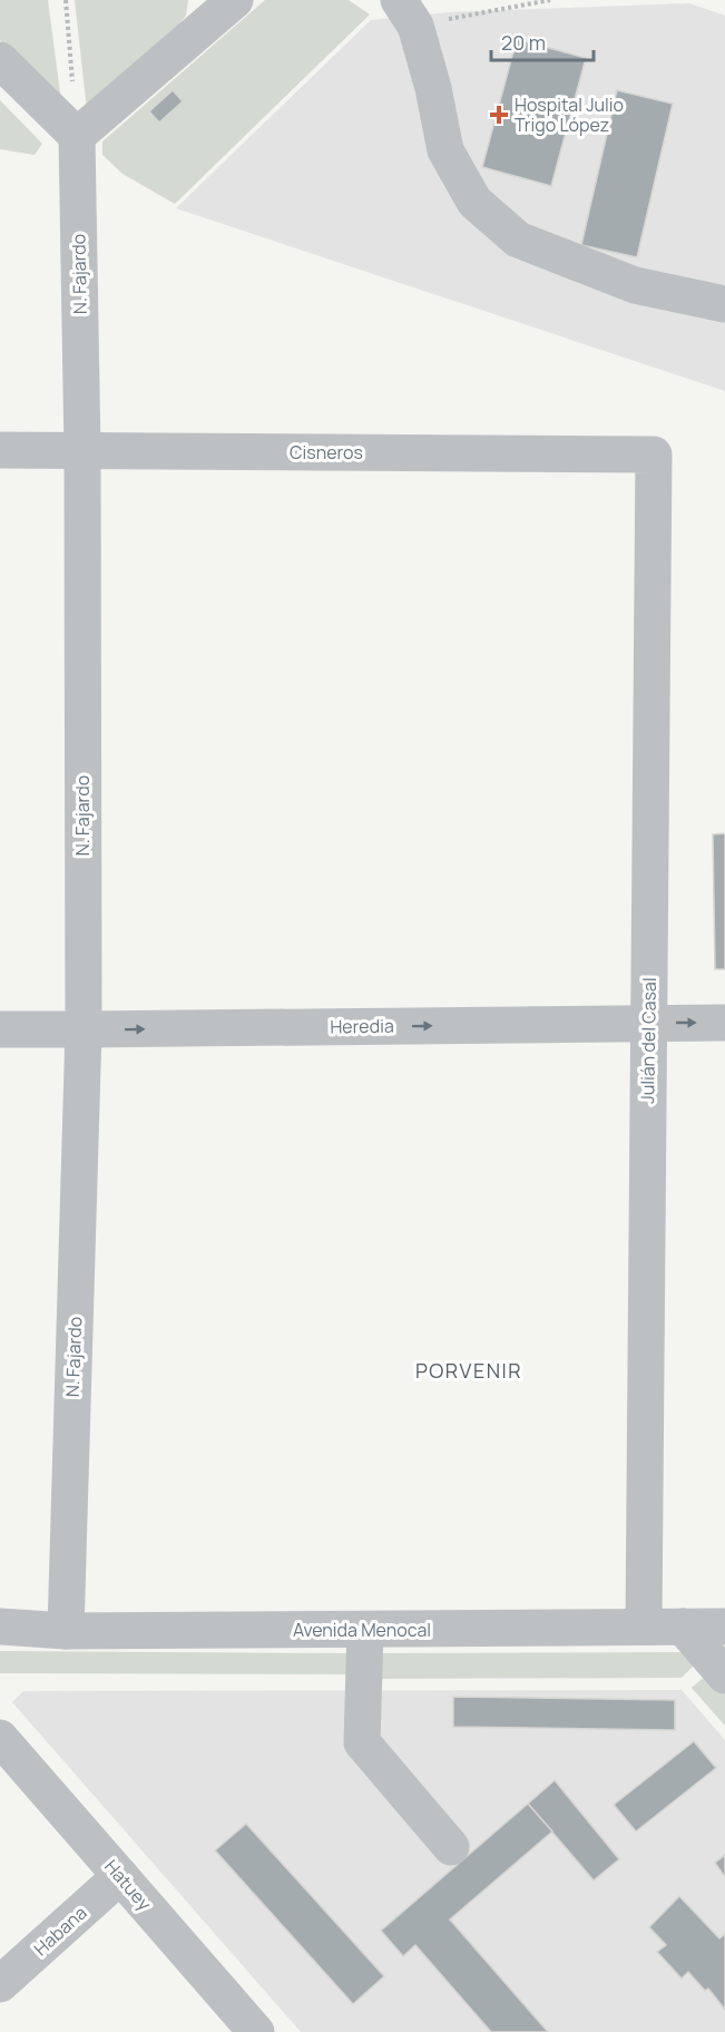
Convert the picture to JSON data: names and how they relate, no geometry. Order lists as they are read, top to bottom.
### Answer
{
  "streets": {
    "street": [
      "N. Fajardo",
      "Cisneros",
      "Heredia",
      "Julián del Casal",
      "Avenida Menocal",
      "Hatuey",
      "Habana"
    ]
  },
  "crossings": [
    ["N. Fajardo", "Cisneros"],
    ["N. Fajardo", "Heredia"],
    ["N. Fajardo", "Avenida Menocal"],
    ["Cisneros", "Julián del Casal"],
    ["Heredia", "Julián del Casal"],
    ["Julián del Casal", "Avenida Menocal"],
    ["Hatuey", "Habana"]
  ],
  "one_way": ["Heredia"],
  "districts": ["PORVENIR"],
  "places": {
    "health": ["Hospital Julio Trigo López"]
  },
  "scale_bar": "20 m"
}
